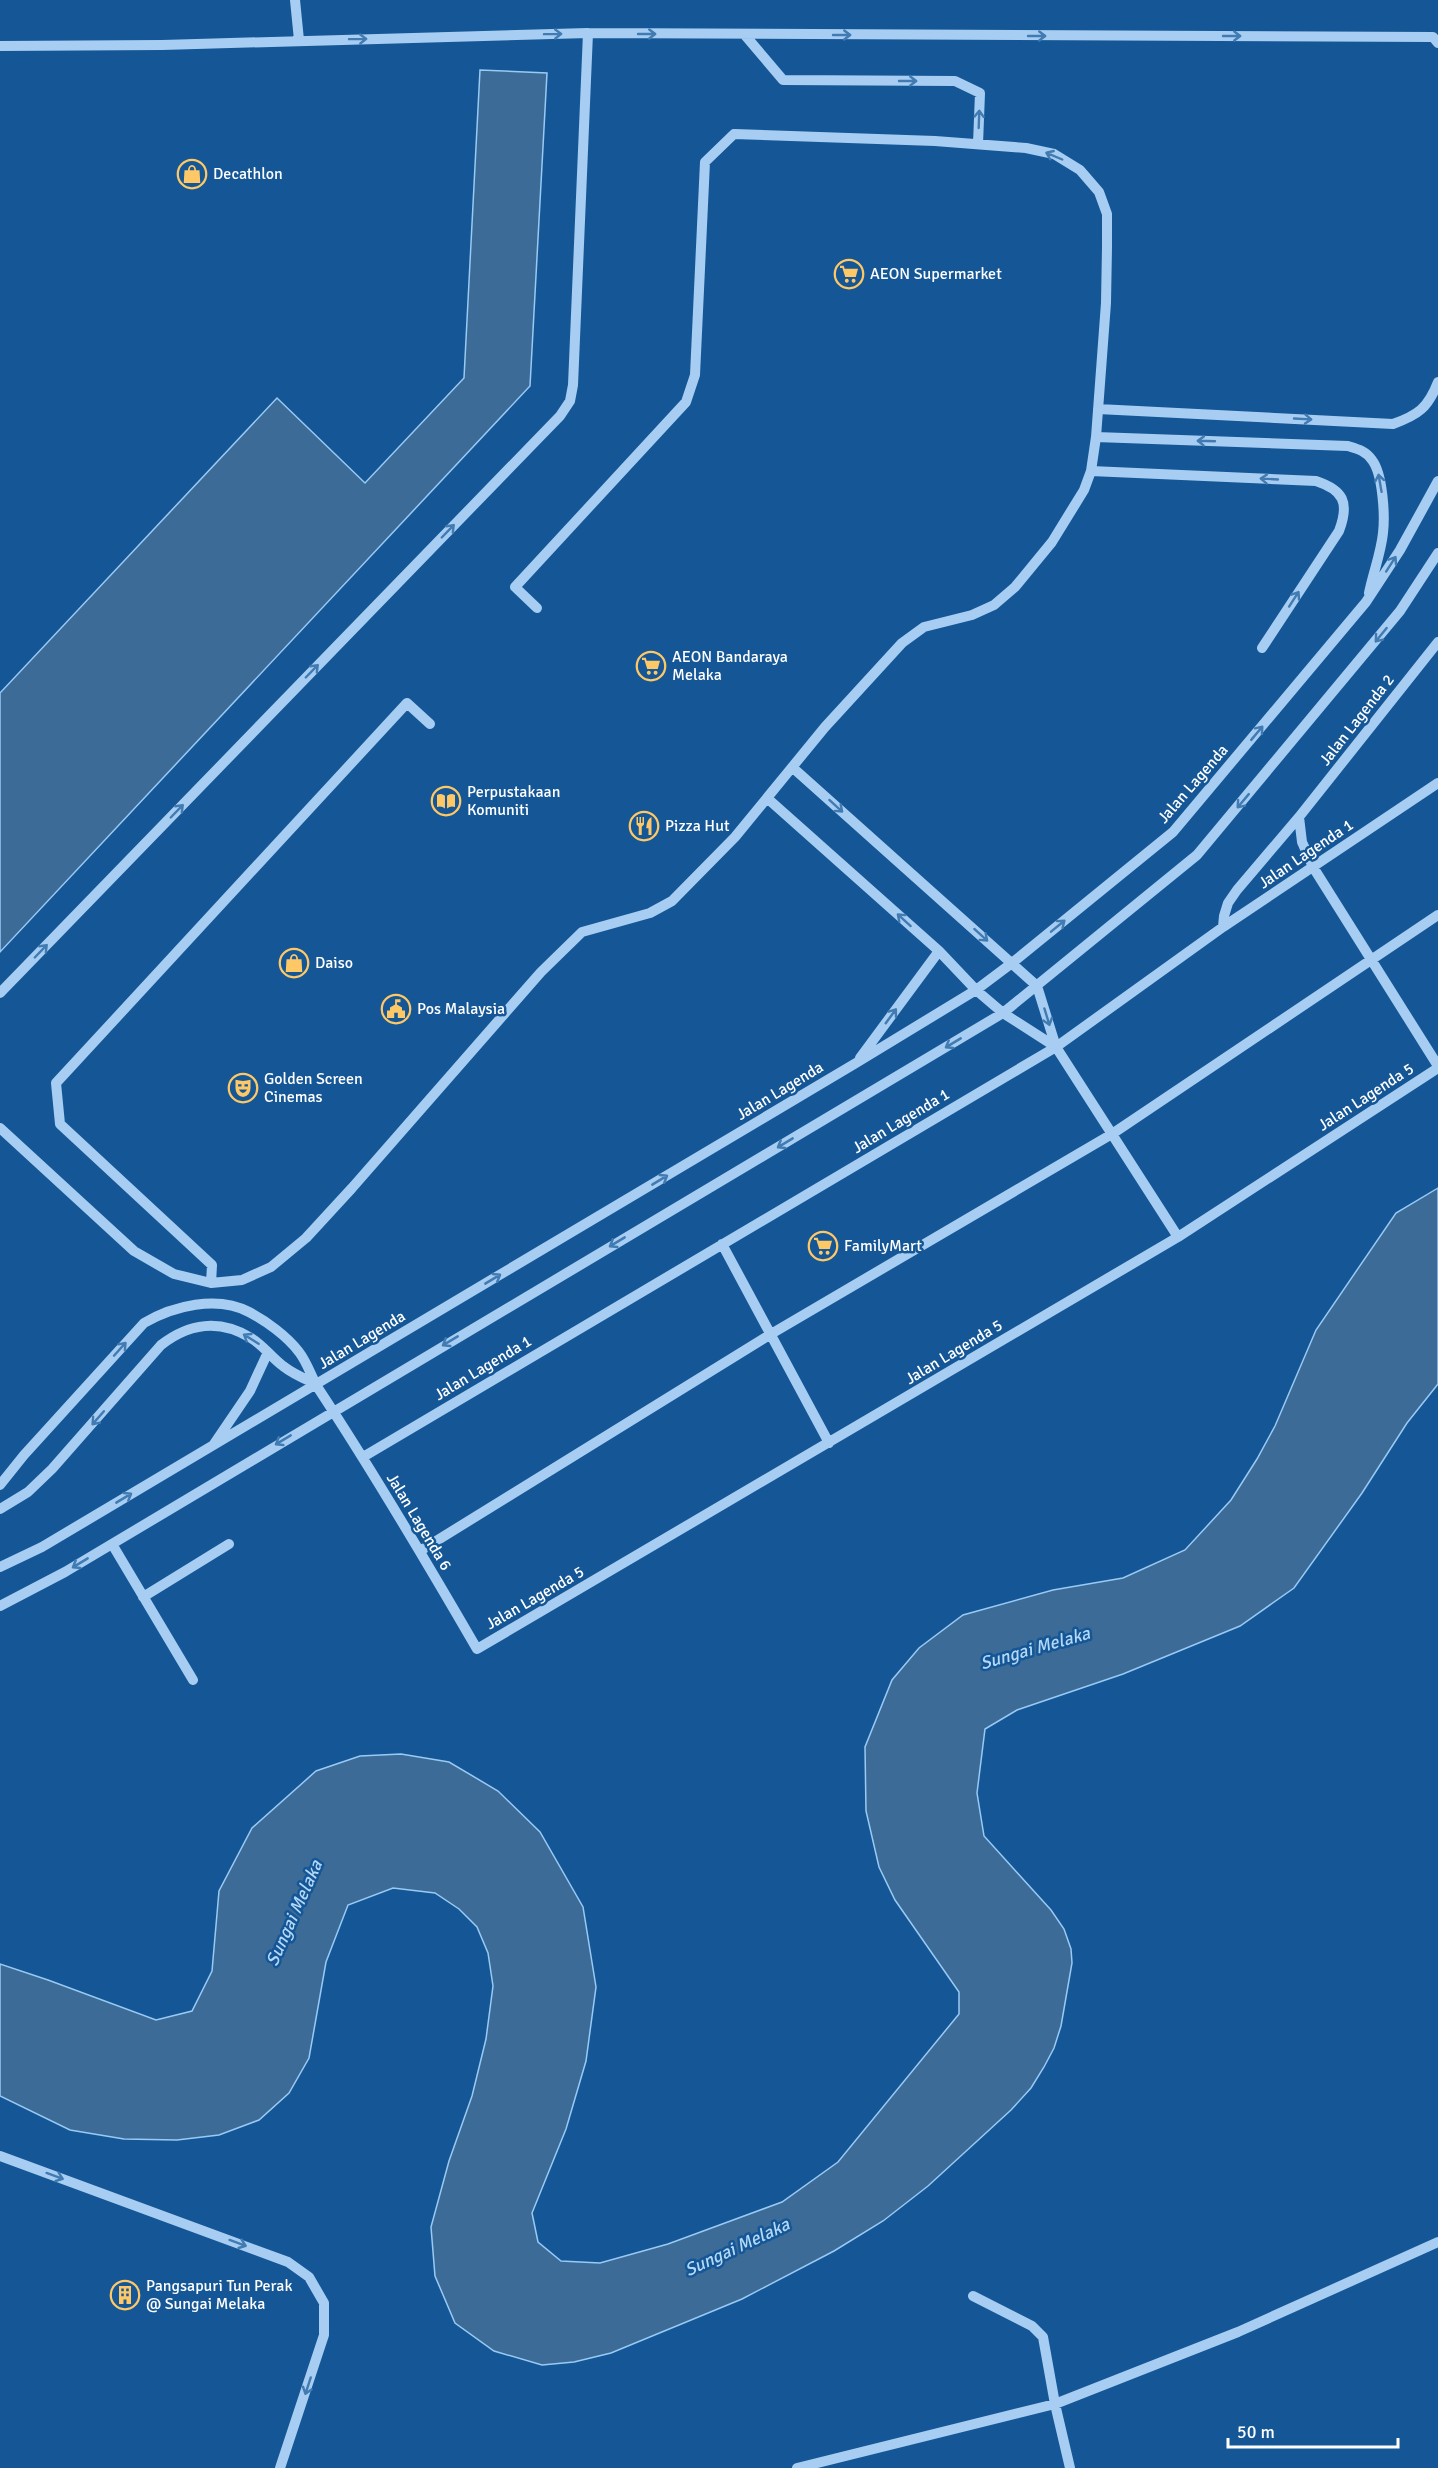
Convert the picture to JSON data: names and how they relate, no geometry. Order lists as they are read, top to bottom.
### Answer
{
  "streets": {
    "street": [
      "Jalan Lagenda 2",
      "Jalan Lagenda",
      "Jalan Lagenda 1",
      "Jalan Lagenda 5",
      "Jalan Lagenda 6"
    ]
  },
  "crossings": [
    ["Jalan Lagenda 2", "Jalan Lagenda 1"],
    ["Jalan Lagenda", "Jalan Lagenda 6"],
    ["Jalan Lagenda 1", "Jalan Lagenda 6"],
    ["Jalan Lagenda 5", "Jalan Lagenda 6"]
  ],
  "water": ["Sungai Melaka"],
  "places": {
    "shop": ["Decathlon", "Daiso"],
    "supermarket": ["AEON Supermarket", "AEON Bandaraya Melaka", "FamilyMart"],
    "library": ["Perpustakaan Komuniti"],
    "restaurant": ["Pizza Hut"],
    "public building": ["Pos Malaysia"],
    "theatre": ["Golden Screen Cinemas"],
    "building": ["Pangsapuri Tun Perak @ Sungai Melaka"]
  },
  "scale_bar": "50 m"
}
